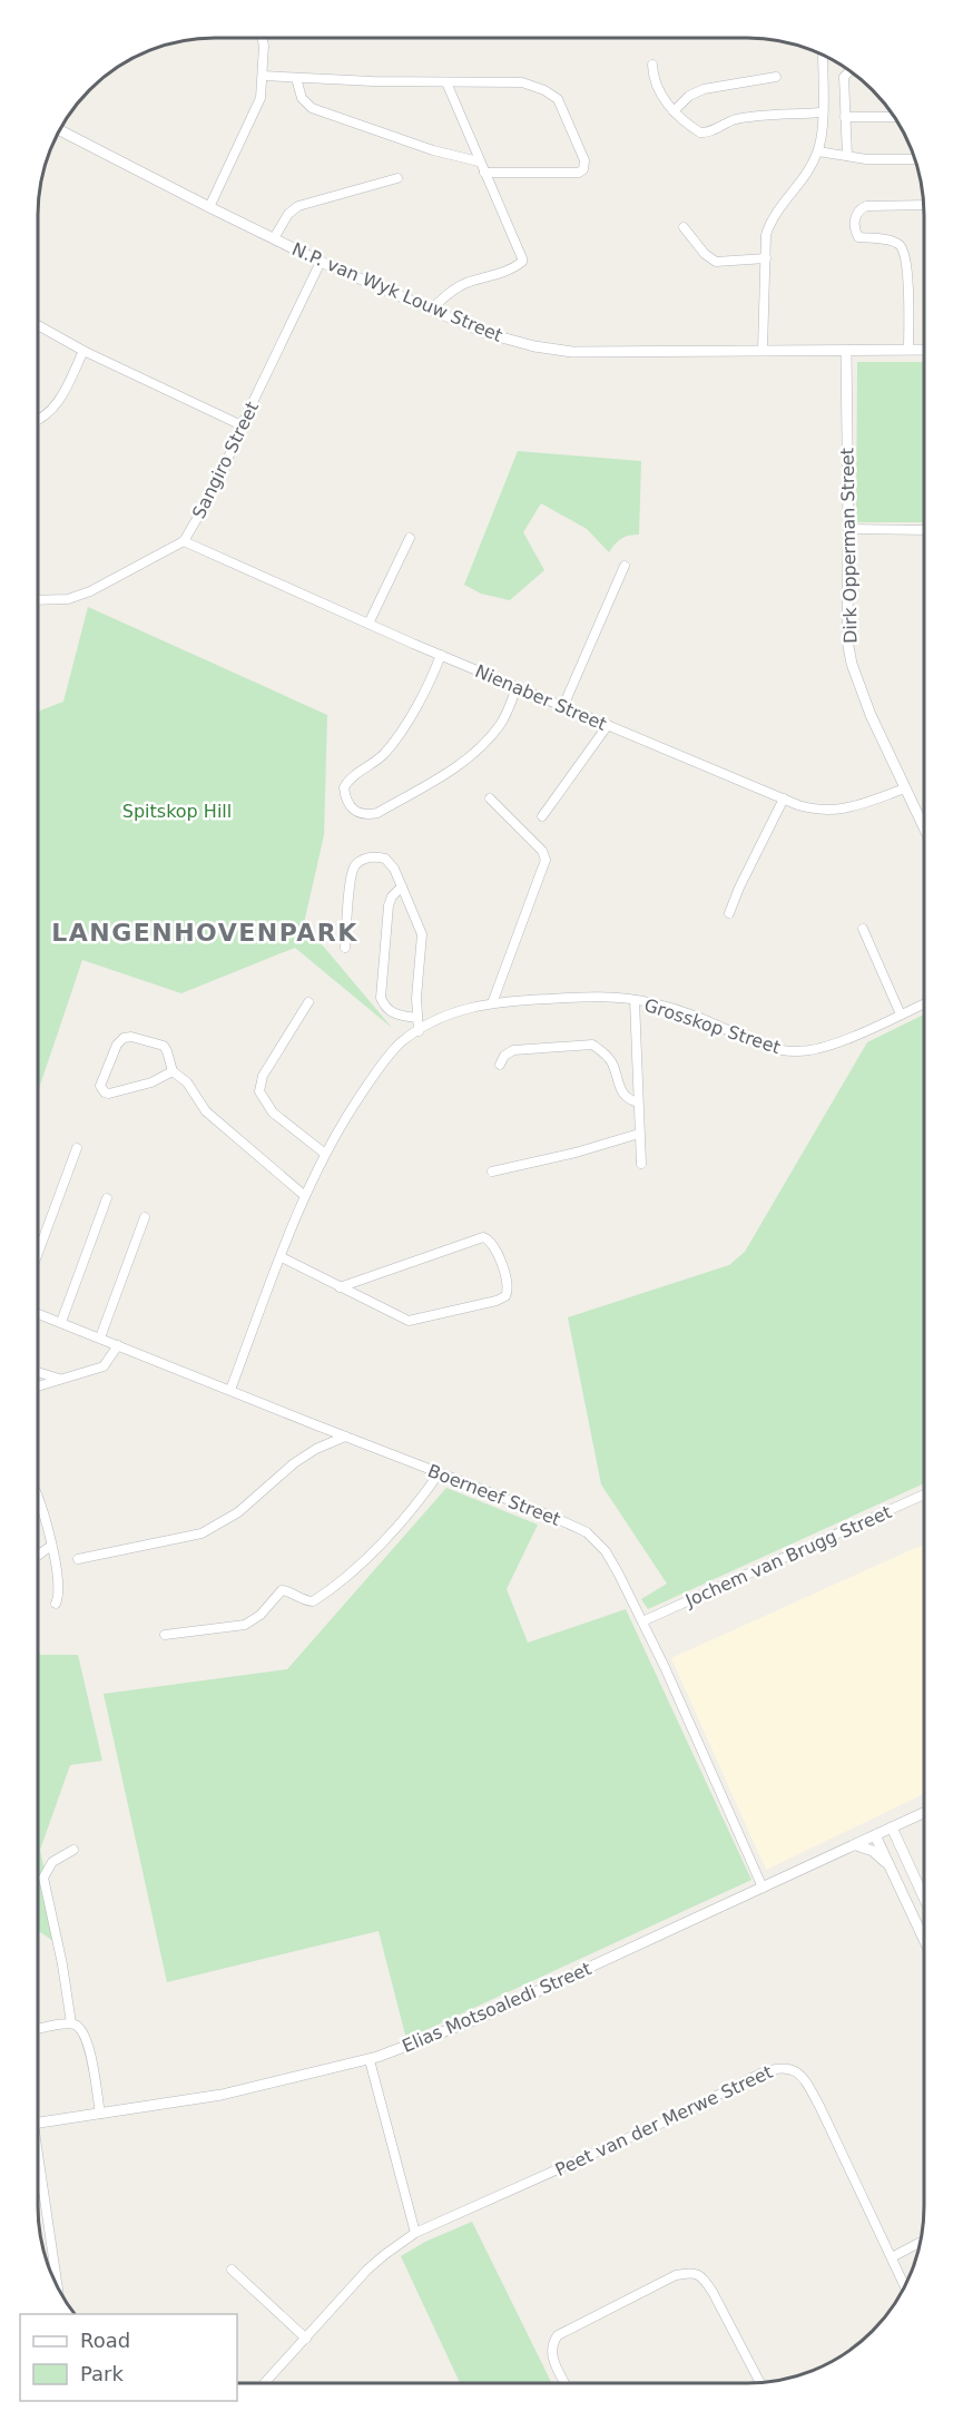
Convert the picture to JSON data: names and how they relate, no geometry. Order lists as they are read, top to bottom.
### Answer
{
  "streets": {
    "street": [
      "N.P. van Wyk Louw Street",
      "Sangiro Street",
      "Dirk Opperman Street",
      "Nienaber Street",
      "Grosskop Street",
      "Boerneef Street",
      "Jochem van Brugg Street",
      "Elias Motsoaledi Street",
      "Peet van der Merwe Street"
    ]
  },
  "crossings": [
    ["N.P. van Wyk Louw Street", "Sangiro Street"],
    ["N.P. van Wyk Louw Street", "Dirk Opperman Street"],
    ["Sangiro Street", "Nienaber Street"],
    ["Dirk Opperman Street", "Nienaber Street"],
    ["Grosskop Street", "Boerneef Street"],
    ["Boerneef Street", "Jochem van Brugg Street"],
    ["Boerneef Street", "Elias Motsoaledi Street"]
  ],
  "districts": ["LANGENHOVENPARK"],
  "parks": ["Spitskop Hill"],
  "legend": ["Road", "Park"]
}
